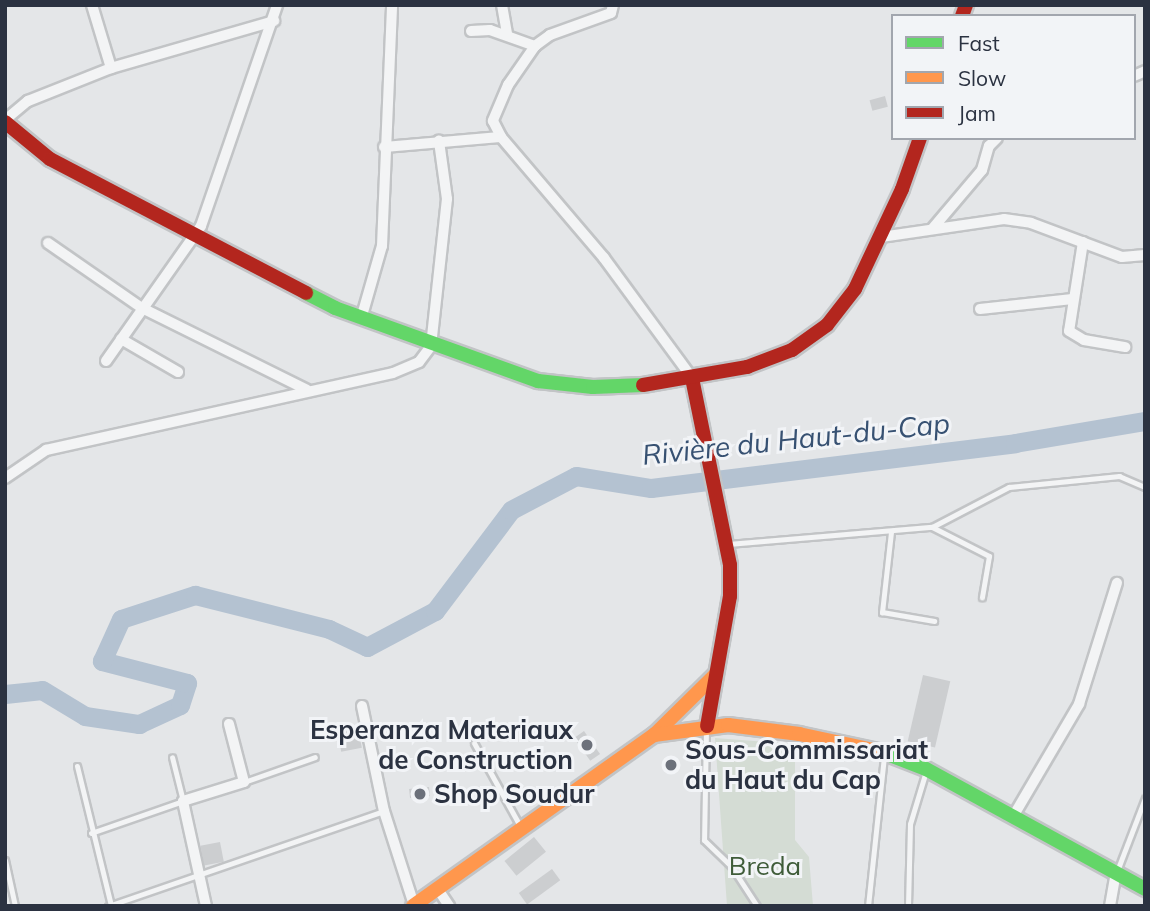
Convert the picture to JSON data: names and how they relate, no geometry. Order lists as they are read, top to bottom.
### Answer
{
  "water": ["Rivière du Haut-du-Cap"],
  "parks": ["Breda"],
  "places": ["Esperanza Materiaux de Construction", "Sous-Commissariat du Haut du Cap", "Shop Soudur"],
  "legend": ["Fast", "Slow", "Jam"]
}
